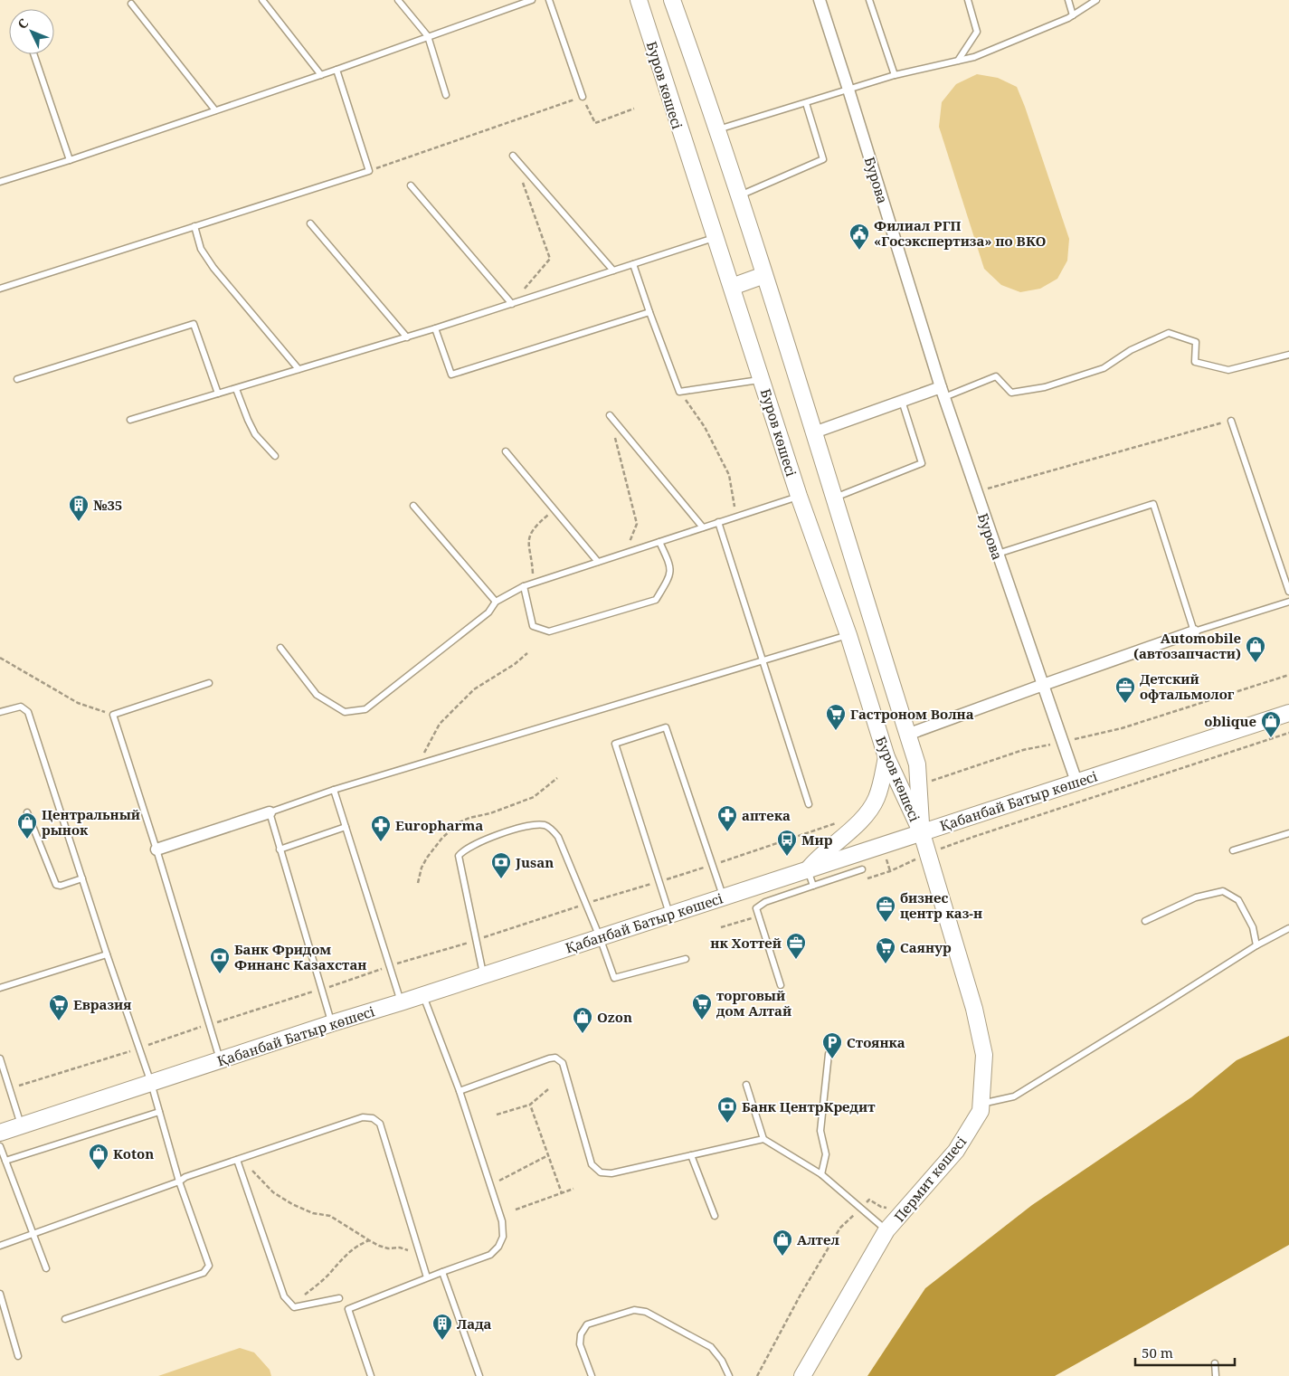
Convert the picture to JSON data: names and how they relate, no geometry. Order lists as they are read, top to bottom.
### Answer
{
  "streets": {
    "main road": ["Буров көшесі", "Қабанбай Батыр көшесі", "Пермит көшесі"],
    "street": ["Бурова"]
  },
  "crossings": [
    ["Буров көшесі", "Қабанбай Батыр көшесі"],
    ["Буров көшесі", "Пермит көшесі"],
    ["Бурова", "Қабанбай Батыр көшесі"],
    ["Қабанбай Батыр көшесі", "Пермит көшесі"]
  ],
  "places": {
    "public building": ["Филиал РГП «Госэкспертиза» по ВКО"],
    "building": ["№35", "Лада"],
    "shop": [
      "Automobile (автозапчасти)",
      "oblique",
      "Центральный рынок",
      "Ozon",
      "Koton",
      "Алтел"
    ],
    "office": ["Детский офтальмолог", "бизнес центр каз-н", "нк Хоттей"],
    "supermarket": [
      "Гастроном Волна",
      "Саянур",
      "торговый дом Алтай",
      "Евразия"
    ],
    "pharmacy": ["аптека", "Europharma"],
    "bus stop": ["Мир"],
    "bank": ["Jusan", "Банк Фридом Финанс Казахстан", "Банк ЦентрКредит"],
    "parking": ["Стоянка"]
  },
  "scale_bar": "50 m",
  "north": "top left"
}
